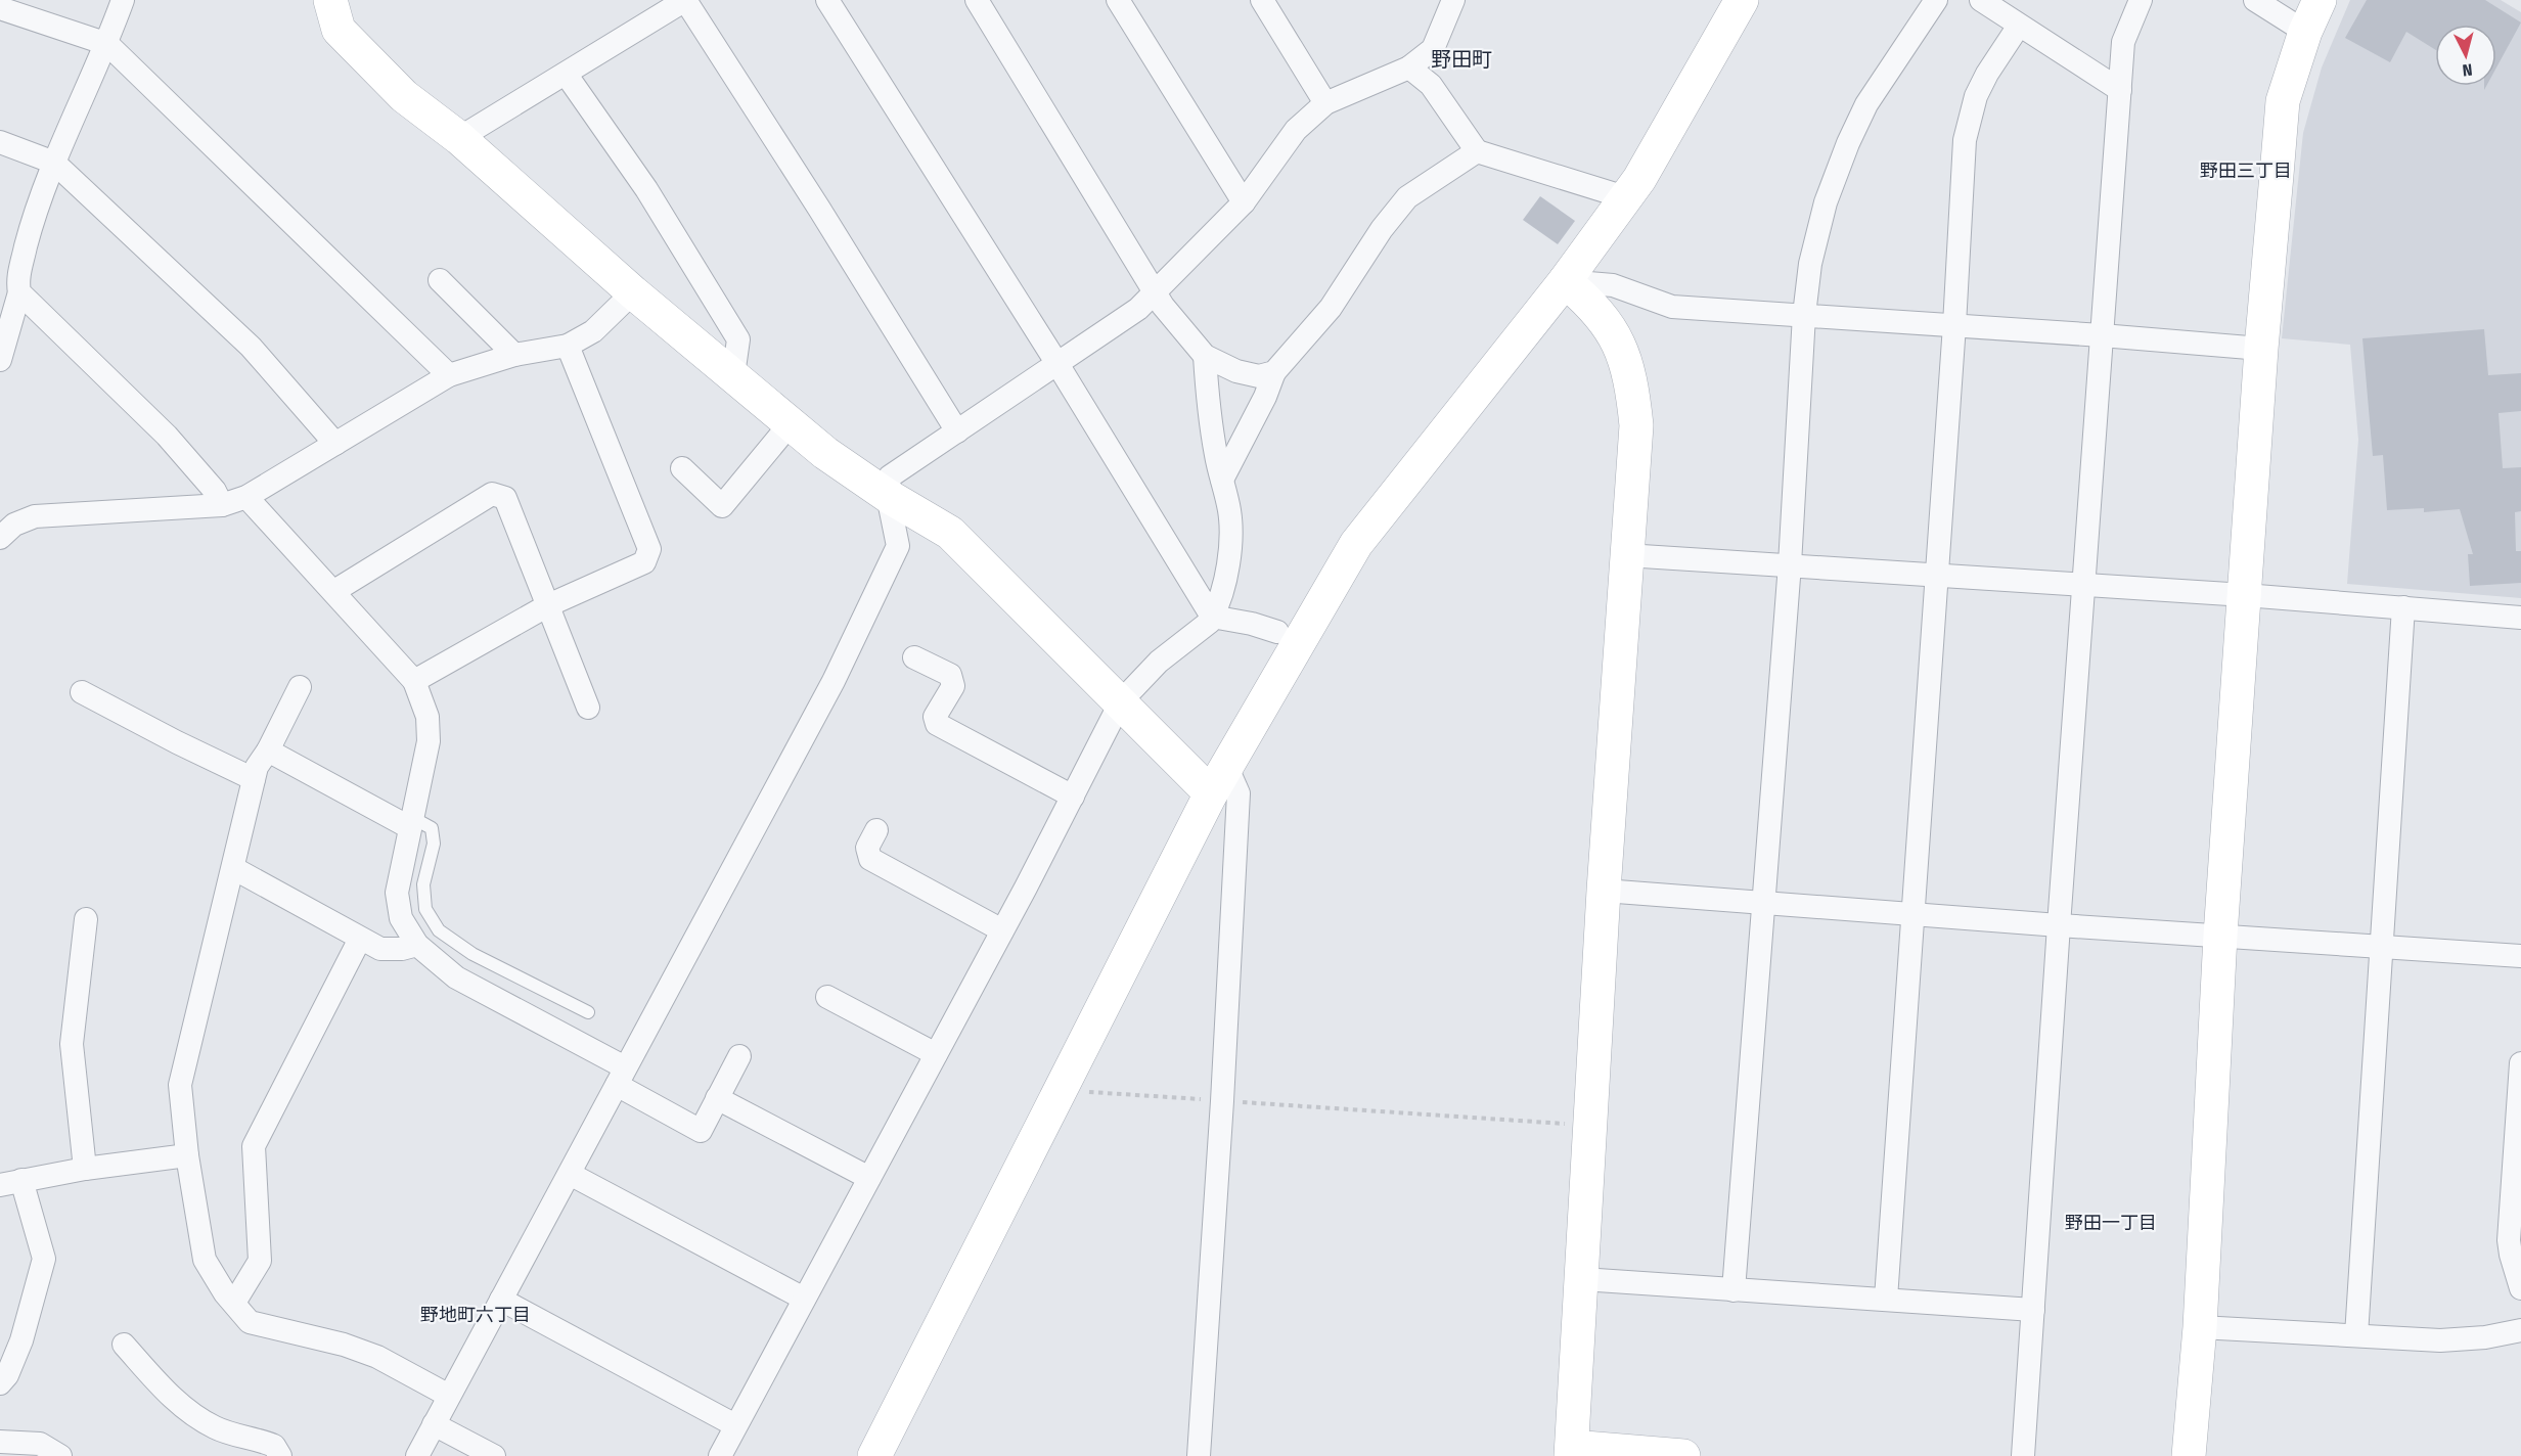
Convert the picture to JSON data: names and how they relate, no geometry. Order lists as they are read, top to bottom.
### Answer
{
  "districts": [
    "野田町",
    "野田三丁目",
    "野田一丁目",
    "野地町六丁目"
  ],
  "north": "bottom"
}
